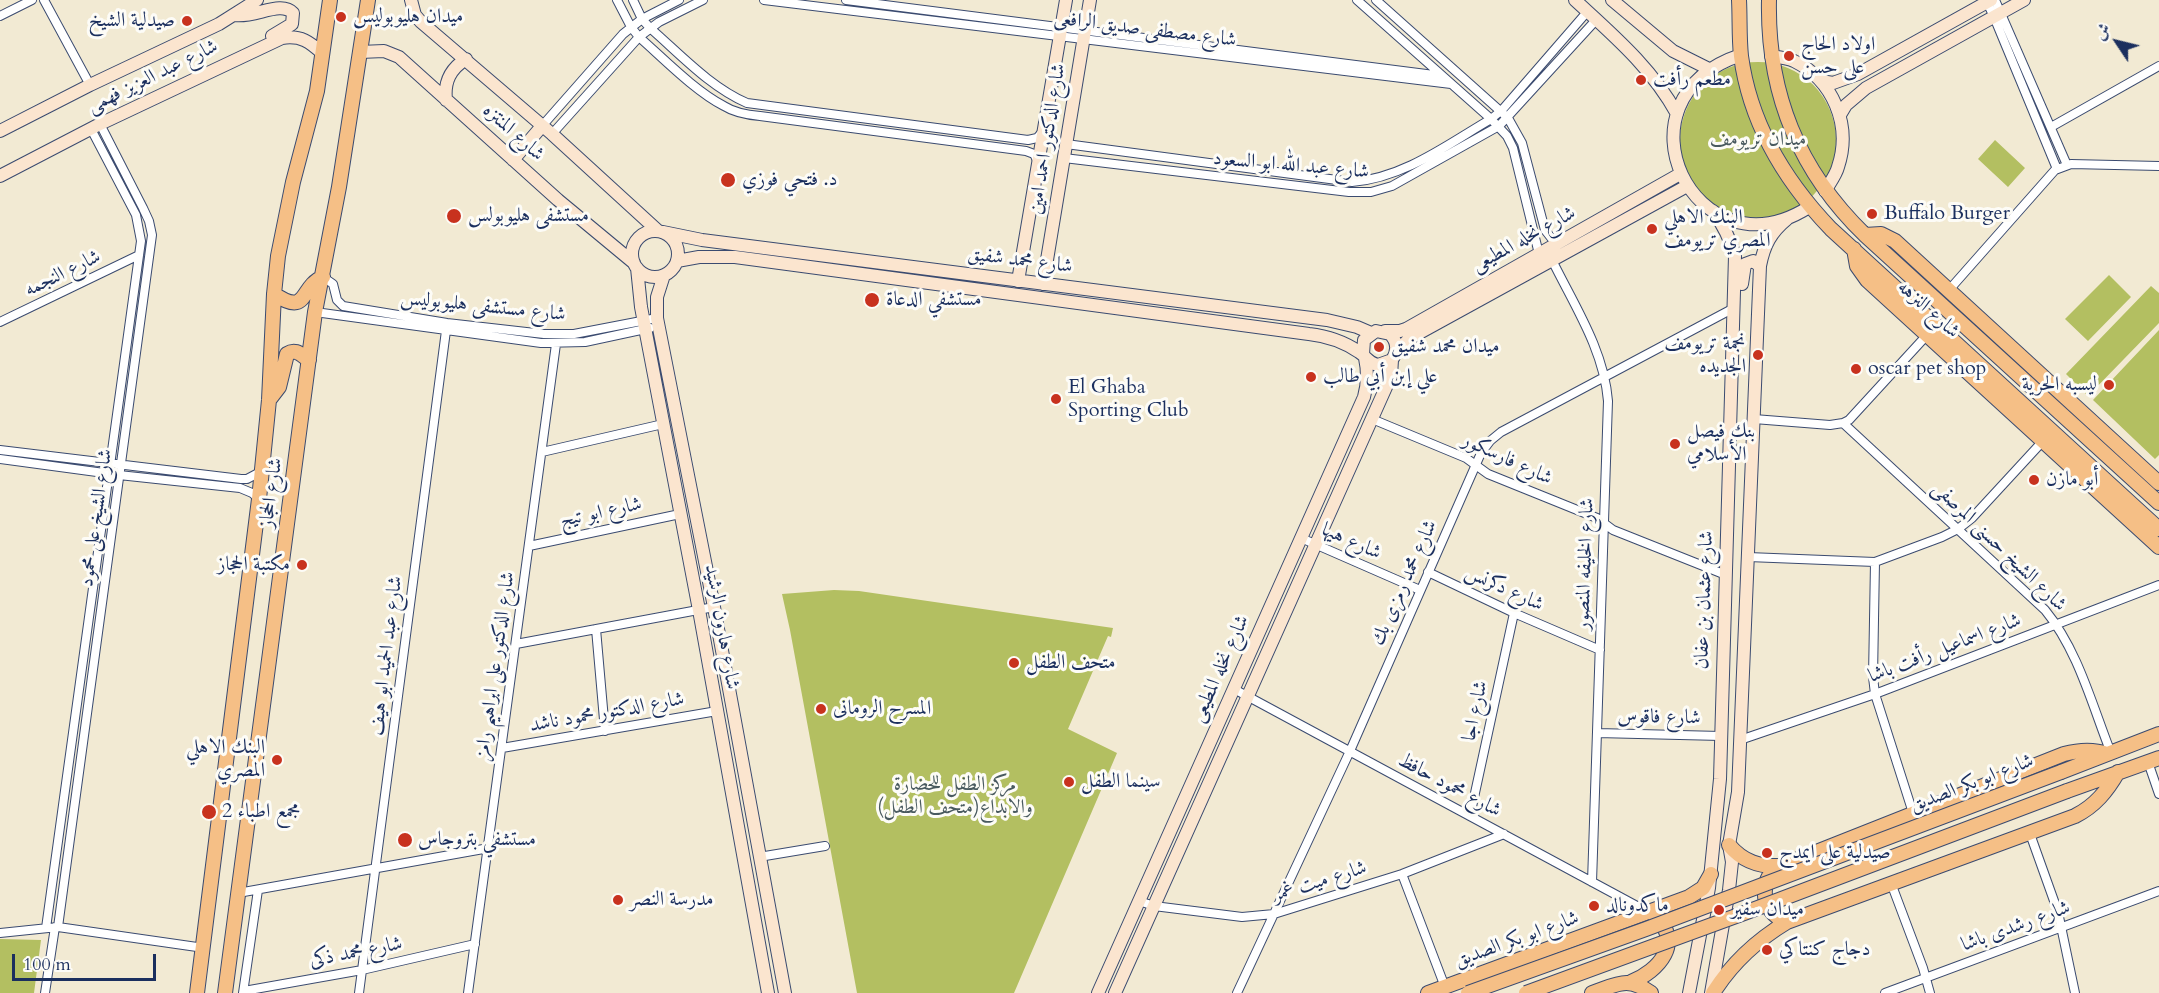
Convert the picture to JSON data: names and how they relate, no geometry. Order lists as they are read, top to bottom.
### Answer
{
  "streets": {
    "main road": ["شارع النزهه", "شارع الحجاز", "شارع ابو بكر الصديق"],
    "street": [
      "شارع مصطفى صديق الرافعى",
      "شارع عبد العزيز فهمى",
      "شارع المنتزه",
      "شارع الدكتور احمد امين",
      "شارع عبد الله ابو السعود",
      "شارع نخله المطيعى",
      "شارع محمد شفيق",
      "شارع النجمه",
      "شارع مستشفى هليوبوليس",
      "شارع فارسكور",
      "شارع ابو تيج",
      "شارع الشيخ على محمود",
      "شارع هيها",
      "شارع الشيخ حسنى المرصفى",
      "شارع الخليفه المنصور",
      "شارع محمد رمزى بك",
      "شارع دكرنس",
      "شارع عثمان بن عفان",
      "شارع هارون الرشيد",
      "شارع اسماعيل رأفت باشا",
      "شارع عبد الحميد ابو هيف",
      "شارع الدكتور على ابراهيم رامز",
      "شارع اجا",
      "شارع الدكتور محمود ناشد",
      "شارع فاقوس",
      "شارع محمود حافظ",
      "شارع ميت غمر",
      "شارع رشدى باشا",
      "شارع محمد ذكى"
    ]
  },
  "crossings": [
    ["شارع مصطفى صديق الرافعى", "شارع الدكتور احمد امين"],
    ["شارع عبد العزيز فهمى", "شارع الحجاز"],
    ["شارع عبد العزيز فهمى", "شارع الشيخ على محمود"],
    ["شارع المنتزه", "شارع محمد شفيق"],
    ["شارع المنتزه", "شارع الحجاز"],
    ["شارع المنتزه", "شارع هارون الرشيد"],
    ["شارع الدكتور احمد امين", "شارع عبد الله ابو السعود"],
    ["شارع الدكتور احمد امين", "شارع محمد شفيق"],
    ["شارع نخله المطيعى", "شارع محمد شفيق"],
    ["شارع نخله المطيعى", "شارع فارسكور"],
    ["شارع نخله المطيعى", "شارع هيها"],
    ["شارع نخله المطيعى", "شارع الخليفه المنصور"],
    ["شارع نخله المطيعى", "شارع محمود حافظ"],
    ["شارع نخله المطيعى", "شارع ميت غمر"],
    ["شارع محمد شفيق", "شارع هارون الرشيد"],
    ["شارع النجمه", "شارع الشيخ على محمود"],
    ["شارع مستشفى هليوبوليس", "شارع الحجاز"],
    ["شارع مستشفى هليوبوليس", "شارع هارون الرشيد"],
    ["شارع مستشفى هليوبوليس", "شارع عبد الحميد ابو هيف"],
    ["شارع مستشفى هليوبوليس", "شارع الدكتور على ابراهيم رامز"],
    ["شارع فارسكور", "شارع الخليفه المنصور"],
    ["شارع فارسكور", "شارع محمد رمزى بك"],
    ["شارع فارسكور", "شارع عثمان بن عفان"],
    ["شارع ابو تيج", "شارع هارون الرشيد"],
    ["شارع ابو تيج", "شارع الدكتور على ابراهيم رامز"],
    ["شارع هيها", "شارع محمد رمزى بك"],
    ["شارع الشيخ حسنى المرصفى", "شارع اسماعيل رأفت باشا"],
    ["شارع الشيخ حسنى المرصفى", "شارع ابو بكر الصديق"],
    ["شارع الخليفه المنصور", "شارع محمد رمزى بك"],
    ["شارع الخليفه المنصور", "شارع دكرنس"],
    ["شارع الخليفه المنصور", "شارع فاقوس"],
    ["شارع الخليفه المنصور", "شارع محمود حافظ"],
    ["شارع محمد رمزى بك", "شارع دكرنس"],
    ["شارع محمد رمزى بك", "شارع عثمان بن عفان"],
    ["شارع محمد رمزى بك", "شارع محمود حافظ"],
    ["شارع محمد رمزى بك", "شارع ميت غمر"],
    ["شارع دكرنس", "شارع اجا"],
    ["شارع عثمان بن عفان", "شارع اسماعيل رأفت باشا"],
    ["شارع عثمان بن عفان", "شارع فاقوس"],
    ["شارع عثمان بن عفان", "شارع ابو بكر الصديق"],
    ["شارع هارون الرشيد", "شارع الدكتور محمود ناشد"],
    ["شارع عبد الحميد ابو هيف", "شارع محمد ذكى"],
    ["شارع الدكتور على ابراهيم رامز", "شارع الدكتور محمود ناشد"],
    ["شارع الدكتور على ابراهيم رامز", "شارع محمد ذكى"],
    ["شارع اجا", "شارع محمود حافظ"],
    ["شارع ابو بكر الصديق", "شارع محمود حافظ"],
    ["شارع محمود حافظ", "شارع ميت غمر"]
  ],
  "parks": ["ميدان تريومف", "مركز الطفل للحضارة والابداع(متحف الطفل)"],
  "places": [
    "ميدان هليوبوليس",
    "صيدلية الشيخ",
    "اولاد الحاج على حسن",
    "مطعم رأفت",
    "د. فتحي فوزي",
    "Buffalo Burger",
    "مستشفى هليوبولس",
    "البنك الاهلي المصري تريومف",
    "مستشفي الدعاة",
    "ميدان محمد شفيق",
    "نجمة تريومف الجديده",
    "oscar pet shop",
    "علي إبن أبي طالب",
    "ليسبه الحرية",
    "El Ghaba Sporting Club",
    "بنك فيصل الأسلامي",
    "أبو مازن",
    "مكتبة الحجاز",
    "متحف الطفل",
    "المسرح الرومانى",
    "البنك الاهلي المصري",
    "سينما الطفل",
    "مجمع اطباء 2",
    "مستشفي بتروجاس",
    "صيدلية على ايمدج",
    "مدرسة النصر",
    "ماكدونالد",
    "ميدان سفير",
    "دجاج كنتاكي"
  ],
  "scale_bar": "100 m",
  "north": "top left"
}
